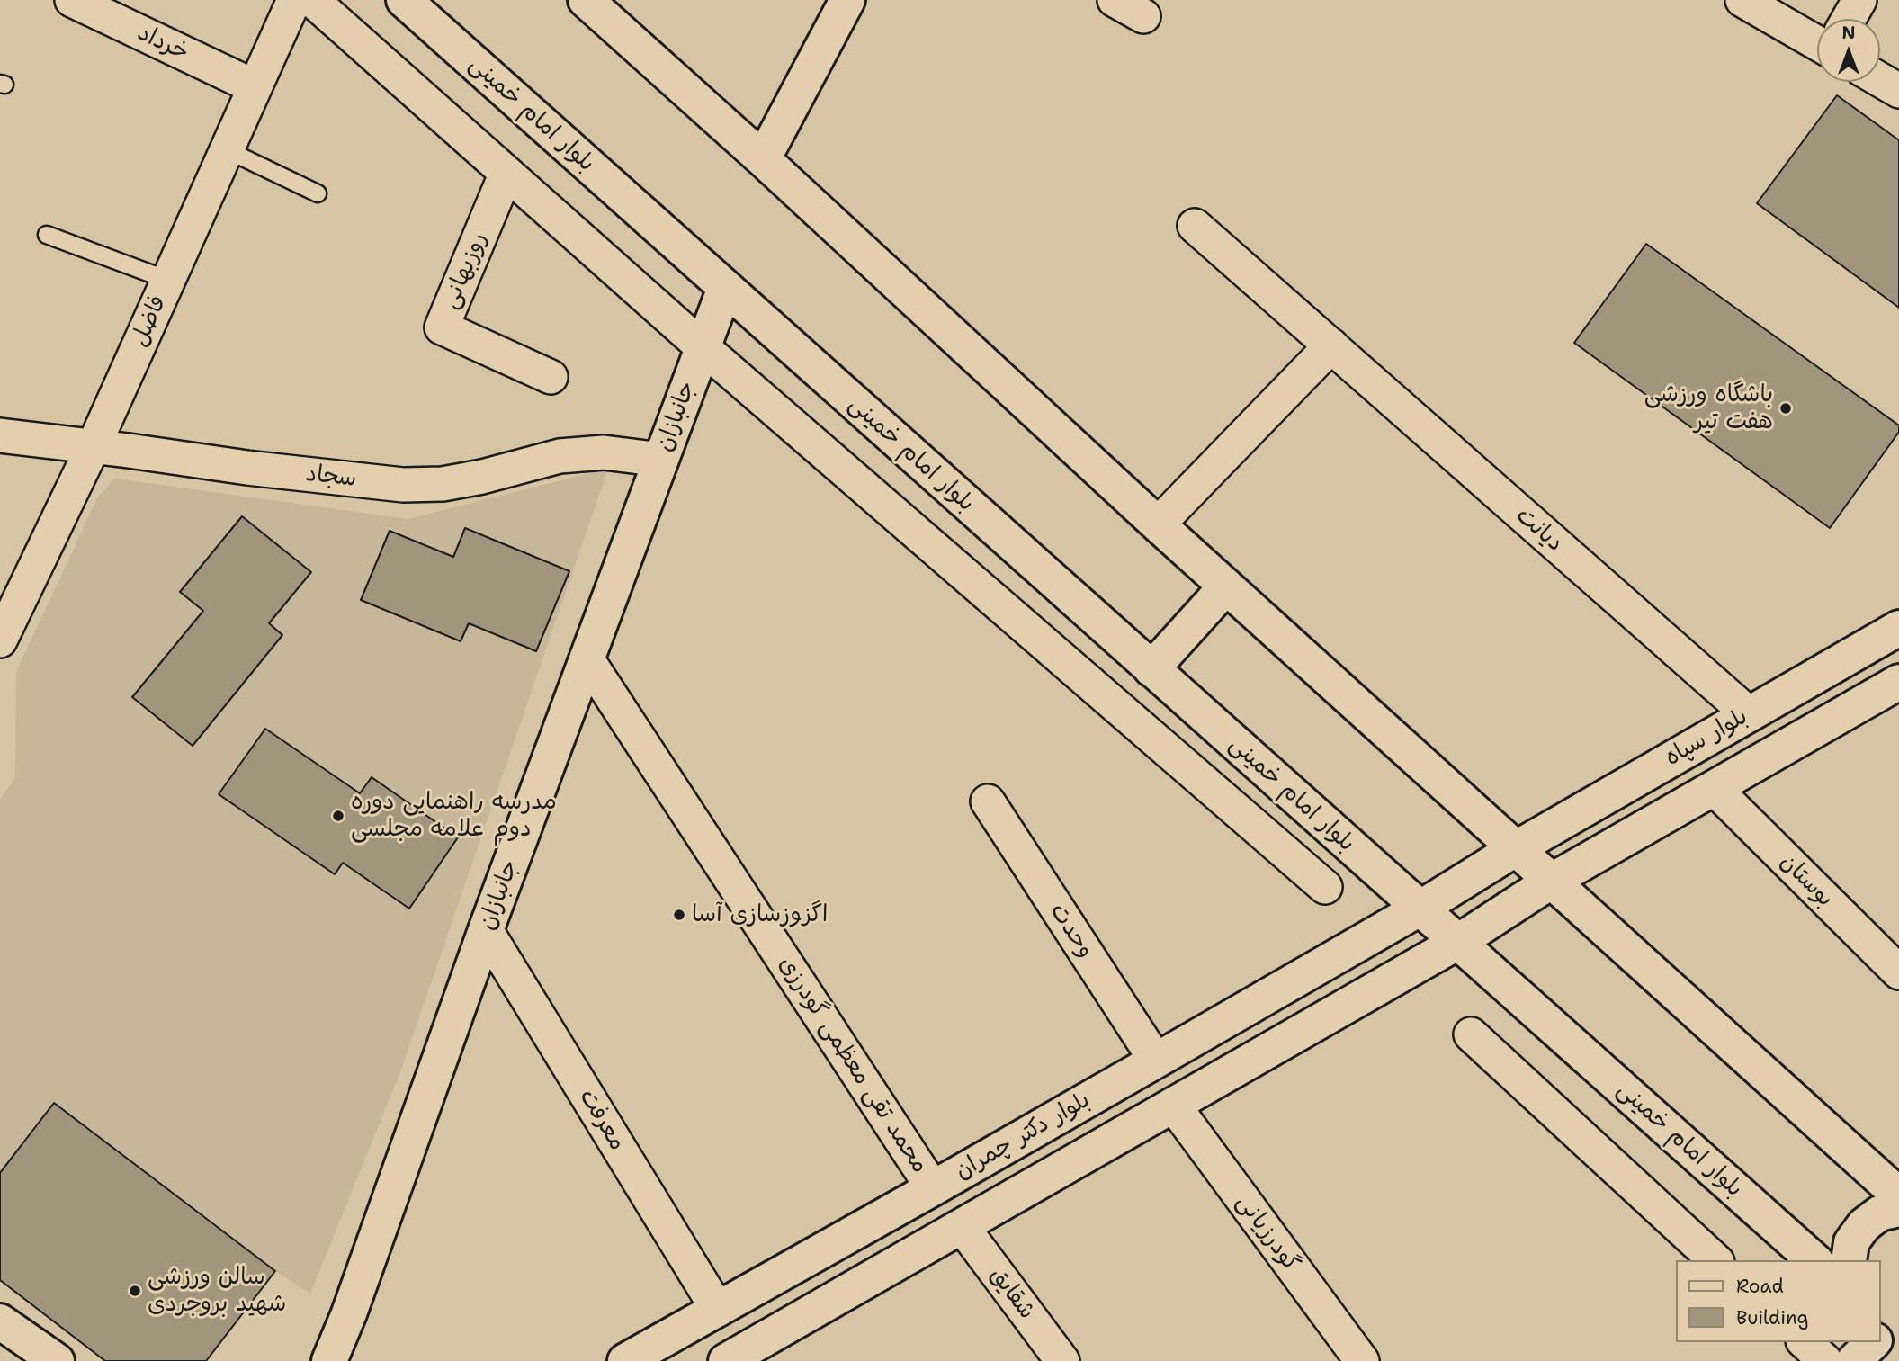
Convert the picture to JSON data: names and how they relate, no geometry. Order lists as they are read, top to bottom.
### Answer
{
  "streets": {
    "main road": [
      "بلوار امام خمینی",
      "جانبازان",
      "بلوار سپاه",
      "بلوار دکتر چمران"
    ],
    "street": [
      "خرداد",
      "روزبهانی",
      "فاضل",
      "سجاد",
      "دیانت",
      "بوستان",
      "وحدت",
      "محمد تقی معظمی گودرزی",
      "معرفت",
      "گودرزیانی",
      "شقایق"
    ]
  },
  "crossings": [
    ["خرداد", "فاضل"],
    ["بلوار امام خمینی", "جانبازان"],
    ["بلوار امام خمینی", "بلوار سپاه"],
    ["بلوار امام خمینی", "بلوار دکتر چمران"],
    ["فاضل", "سجاد"],
    ["جانبازان", "سجاد"],
    ["جانبازان", "محمد تقی معظمی گودرزی"],
    ["جانبازان", "معرفت"],
    ["دیانت", "بلوار سپاه"],
    ["بلوار سپاه", "بوستان"],
    ["بلوار سپاه", "بلوار دکتر چمران"],
    ["وحدت", "بلوار دکتر چمران"],
    ["محمد تقی معظمی گودرزی", "بلوار دکتر چمران"],
    ["معرفت", "بلوار دکتر چمران"],
    ["بلوار دکتر چمران", "گودرزیانی"],
    ["بلوار دکتر چمران", "شقایق"]
  ],
  "places": [
    "باشگاه ورزشی هفت تیر",
    "مدرسه راهنمایی دوره دوم علامه مجلسی",
    "اگزوزسازی آسا",
    "سالن ورزشی شهید بروجردی"
  ],
  "legend": ["Road", "Building"],
  "north": "top"
}
